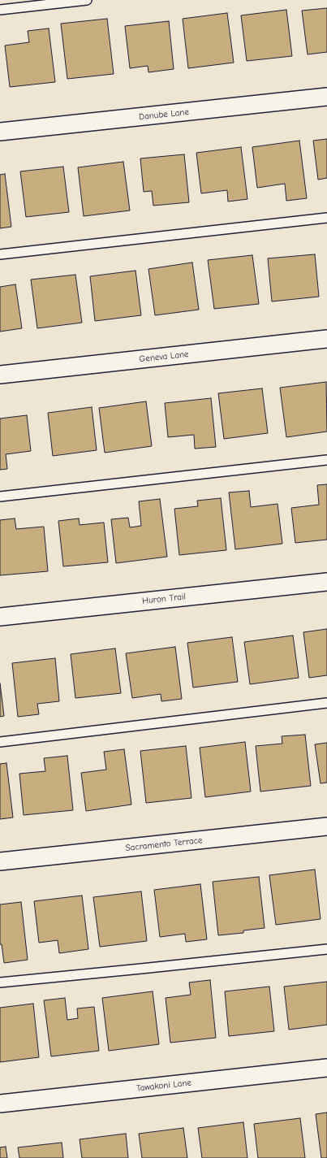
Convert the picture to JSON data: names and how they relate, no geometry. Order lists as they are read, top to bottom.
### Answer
{
  "streets": {
    "street": [
      "Danube Lane",
      "Geneva Lane",
      "Huron Trail",
      "Sacramento Terrace",
      "Tawakoni Lane"
    ]
  }
}
